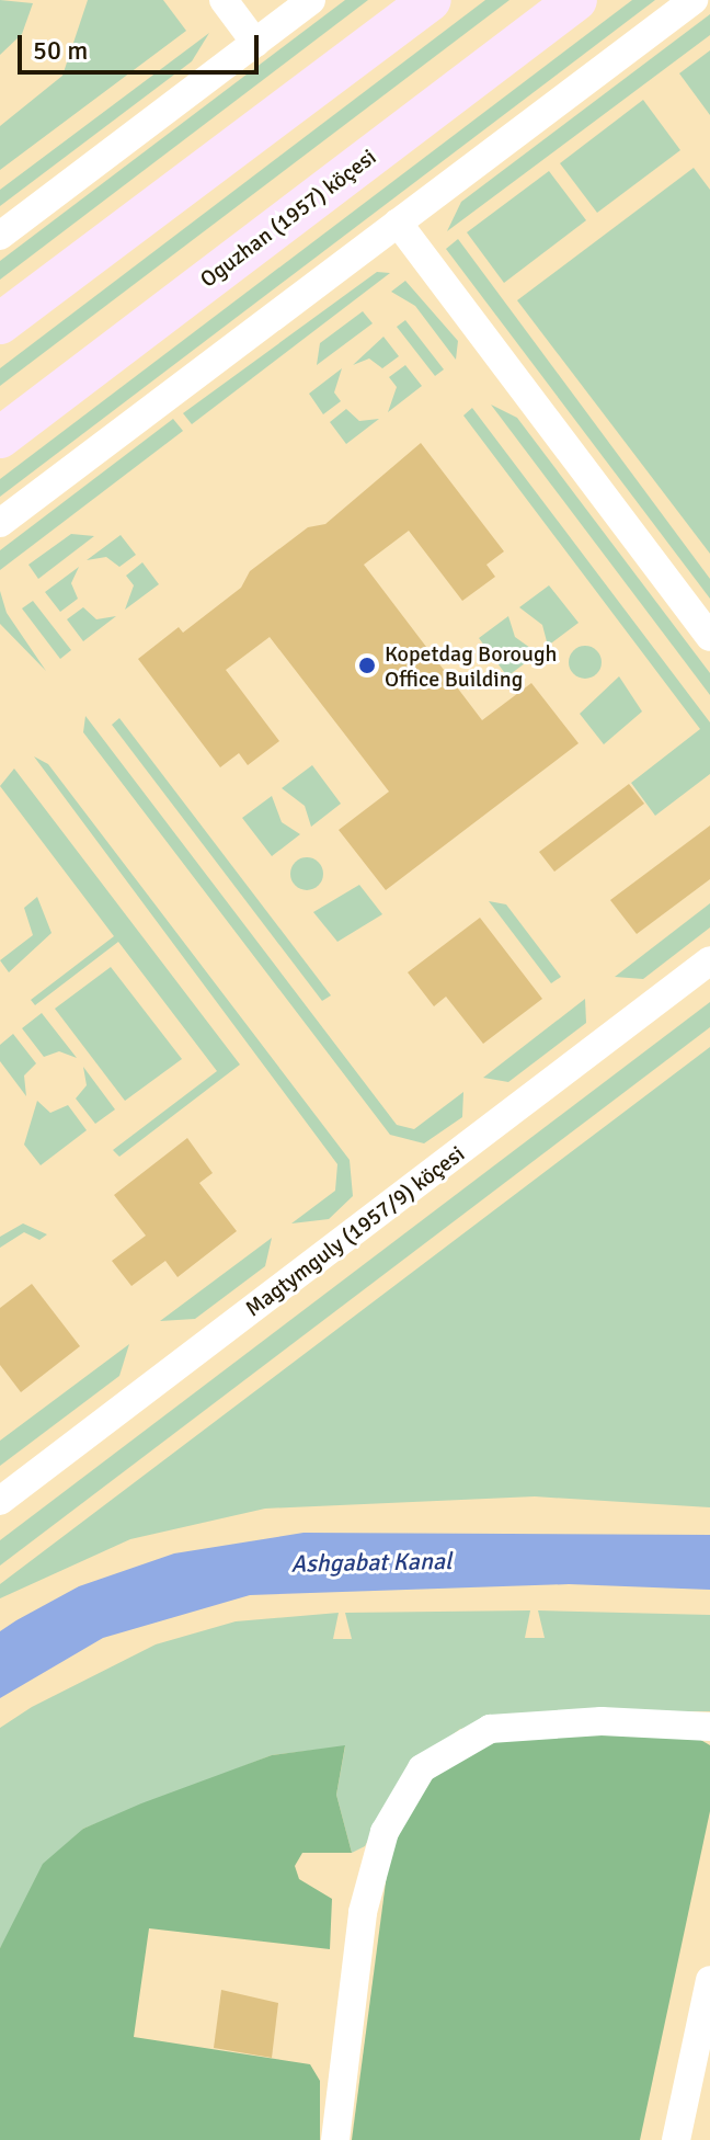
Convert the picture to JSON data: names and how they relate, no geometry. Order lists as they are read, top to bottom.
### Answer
{
  "streets": {
    "main road": ["Oguzhan (1957) köçesi"],
    "street": ["Magtymguly (1957/9) köçesi"]
  },
  "water": ["Ashgabat Kanal"],
  "places": ["Kopetdag Borough Office Building"],
  "scale_bar": "50 m"
}
